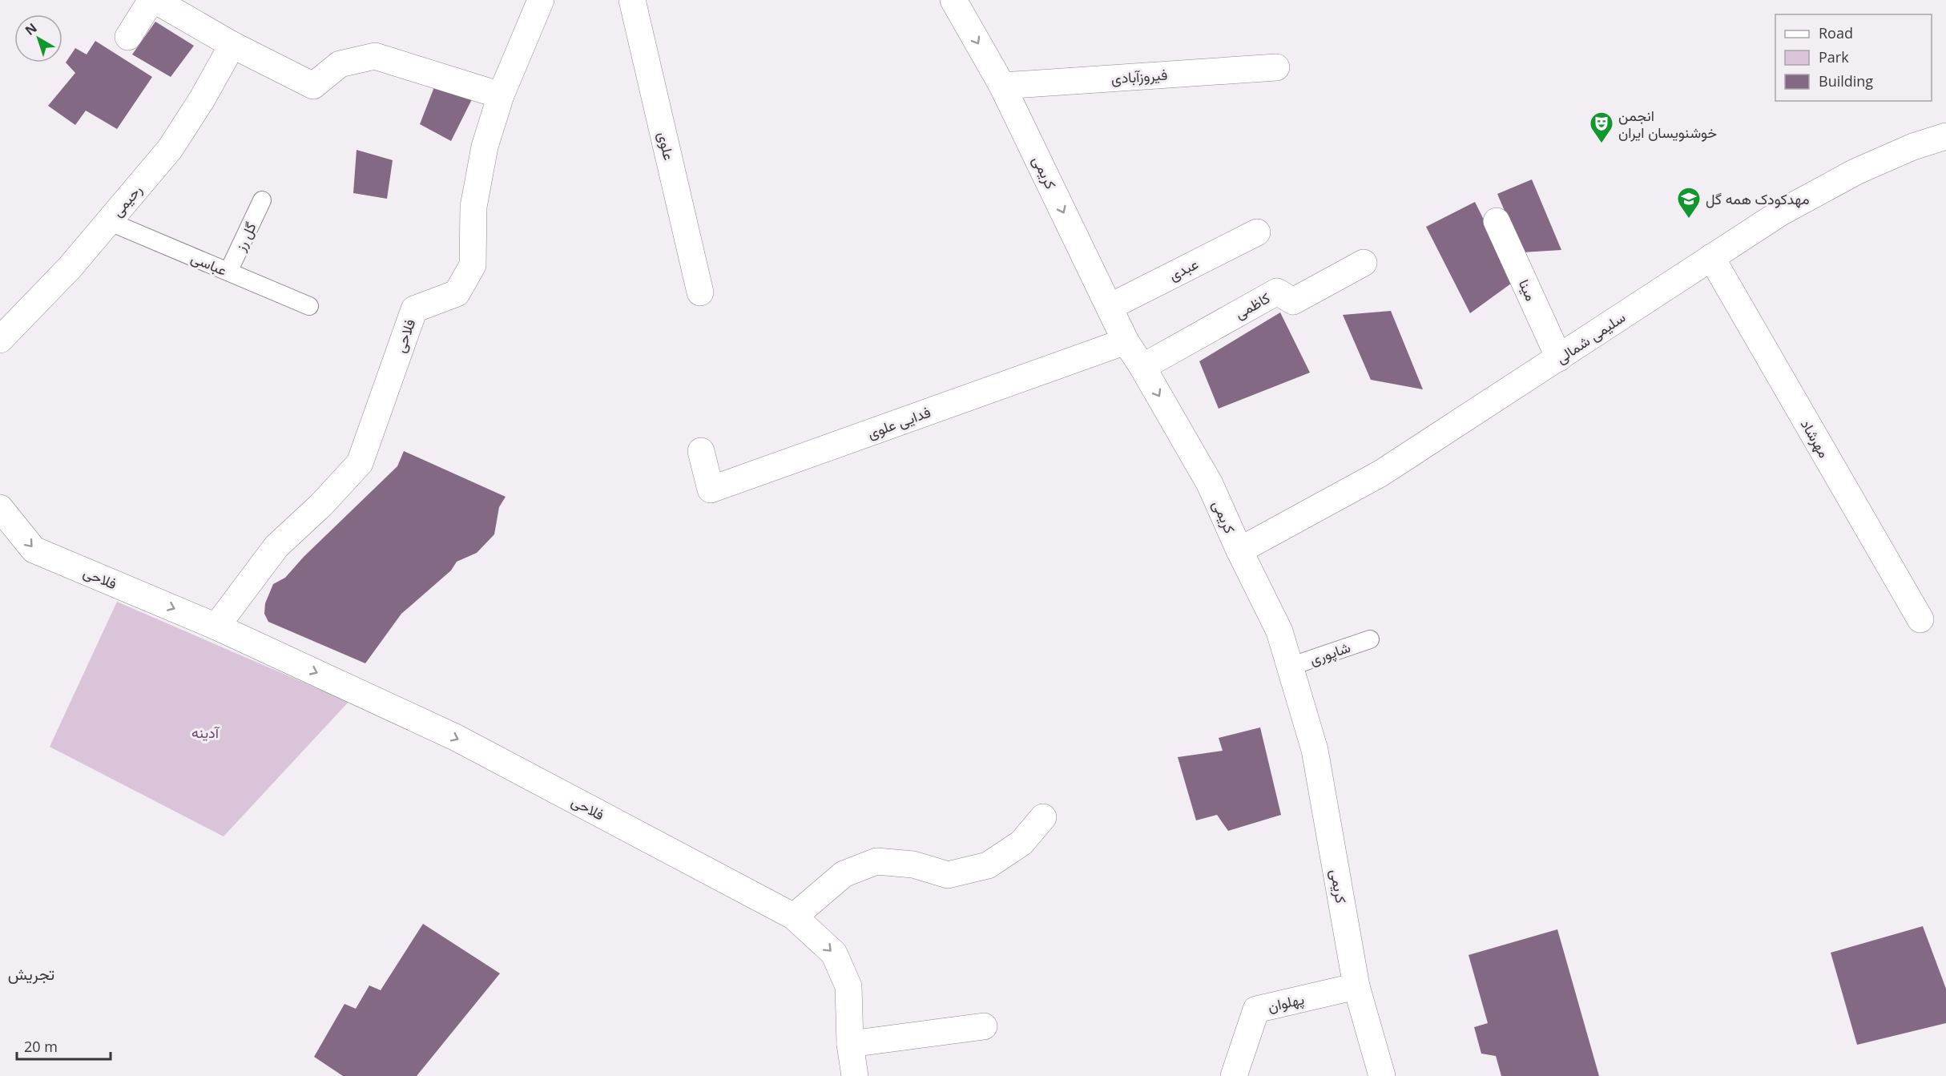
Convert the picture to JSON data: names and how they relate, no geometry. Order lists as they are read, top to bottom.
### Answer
{
  "streets": {
    "street": [
      "فیروزآبادی",
      "علوی",
      "کریمی",
      "رحیمی",
      "عبدی",
      "مینا",
      "کاظمی",
      "فلاحی",
      "سلیمی شمالی",
      "فدایی علوی",
      "مهرشاد",
      "پهلوان"
    ],
    "lane": ["گل رز", "عباسی", "شاپوری"]
  },
  "crossings": [
    ["فیروزآبادی", "کریمی"],
    ["کریمی", "عبدی"],
    ["کریمی", "کاظمی"],
    ["کریمی", "سلیمی شمالی"],
    ["کریمی", "فدایی علوی"],
    ["کریمی", "شاپوری"],
    ["کریمی", "پهلوان"],
    ["رحیمی", "عباسی"],
    ["گل رز", "عباسی"],
    ["مینا", "سلیمی شمالی"],
    ["سلیمی شمالی", "مهرشاد"]
  ],
  "one_way": ["کریمی", "فلاحی"],
  "districts": ["تجریش"],
  "parks": ["آدینه"],
  "places": {
    "theatre": ["انجمن خوشنویسان ایران"],
    "school or university": ["مهدکودک همه گل"]
  },
  "legend": ["Road", "Park", "Building"],
  "scale_bar": "20 m",
  "north": "top left"
}
